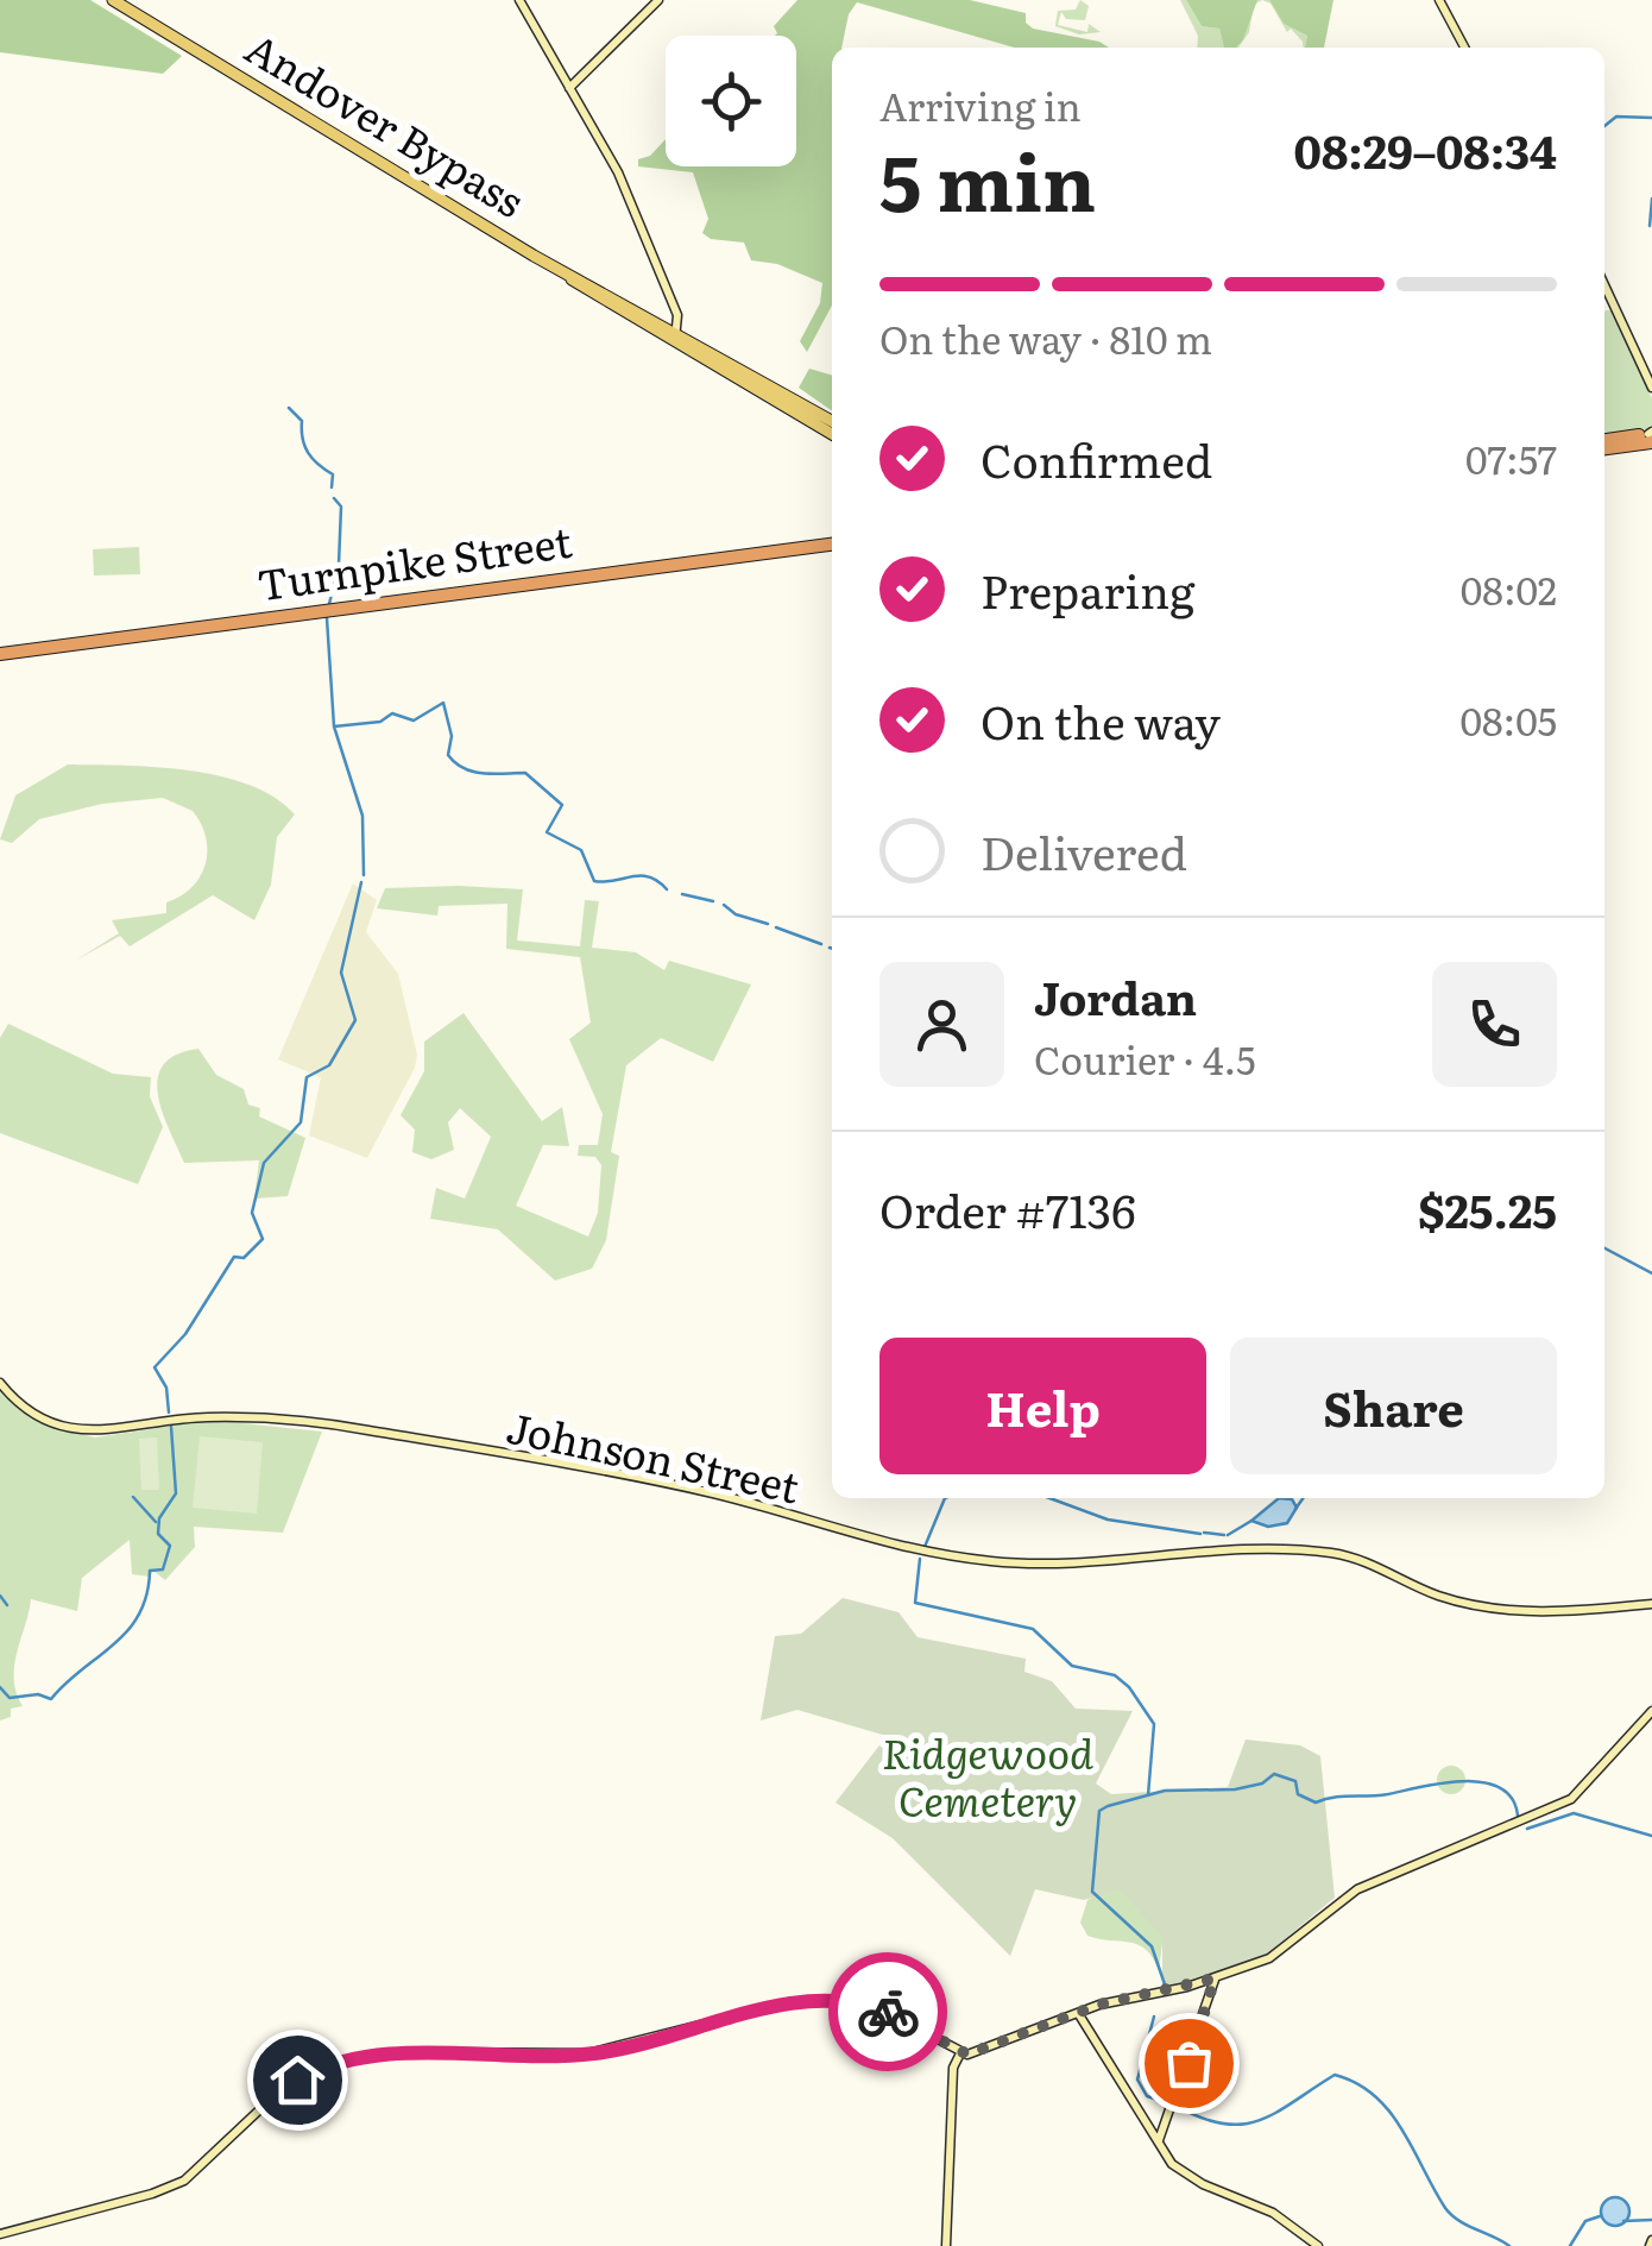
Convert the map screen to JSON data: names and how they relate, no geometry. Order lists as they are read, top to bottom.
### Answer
{
  "streets": {
    "highway": ["Turnpike Street"],
    "main road": ["Andover Bypass"],
    "street": ["Johnson Street"]
  },
  "parks": ["Ridgewood Cemetery"],
  "page": {
    "heading": ["5 min", "Arriving in", "08:29–08:34"],
    "panel": [
      "Jordan",
      "Courier · 4.5",
      "Order #7136",
      "$25.25"
    ],
    "bar": "On the way · 810 m",
    "list": [
      ["Confirmed", "07:57"],
      ["Preparing", "08:02"],
      ["On the way", "08:05"],
      "Delivered"
    ],
    "buttons": ["Help", "Share"]
  }
}
